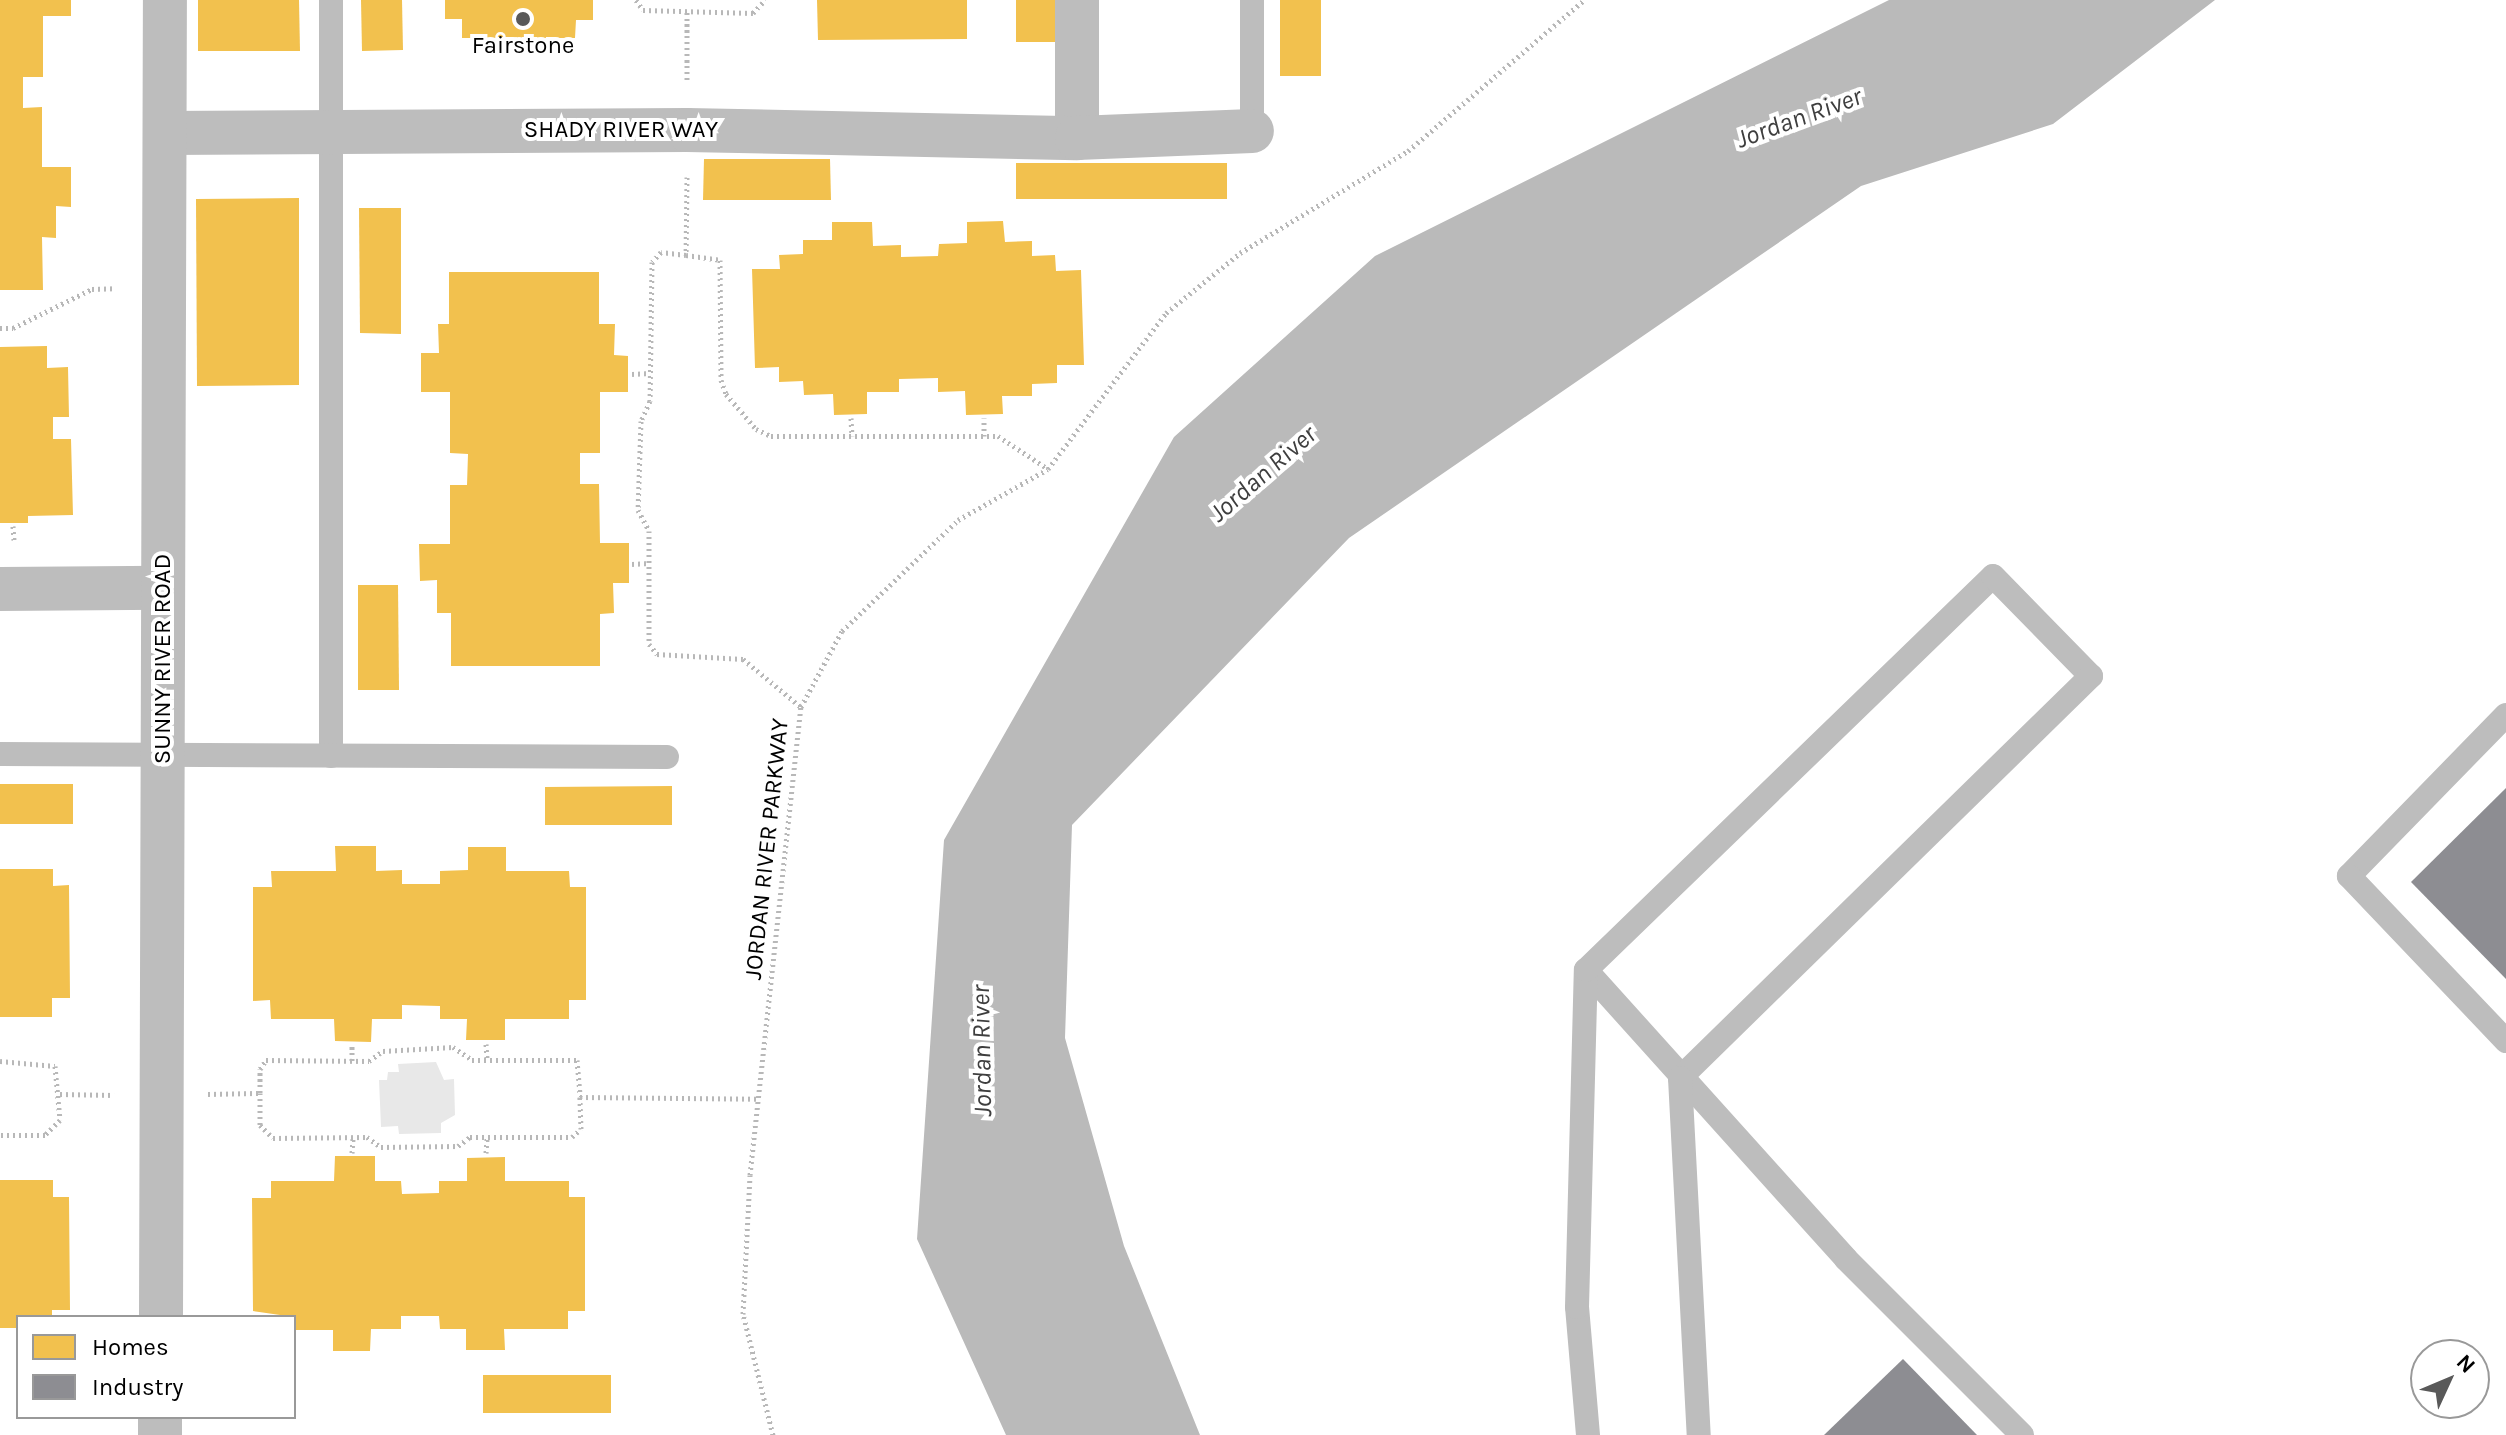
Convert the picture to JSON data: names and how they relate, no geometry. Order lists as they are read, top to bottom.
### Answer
{
  "streets": {
    "street": ["SHADY RIVER WAY", "SUNNY RIVER ROAD"],
    "path": ["JORDAN RIVER PARKWAY"]
  },
  "crossings": [
    ["SHADY RIVER WAY", "SUNNY RIVER ROAD"]
  ],
  "water": ["Jordan River"],
  "places": ["Fairstone"],
  "legend": ["Homes", "Industry"],
  "north": "top right"
}
